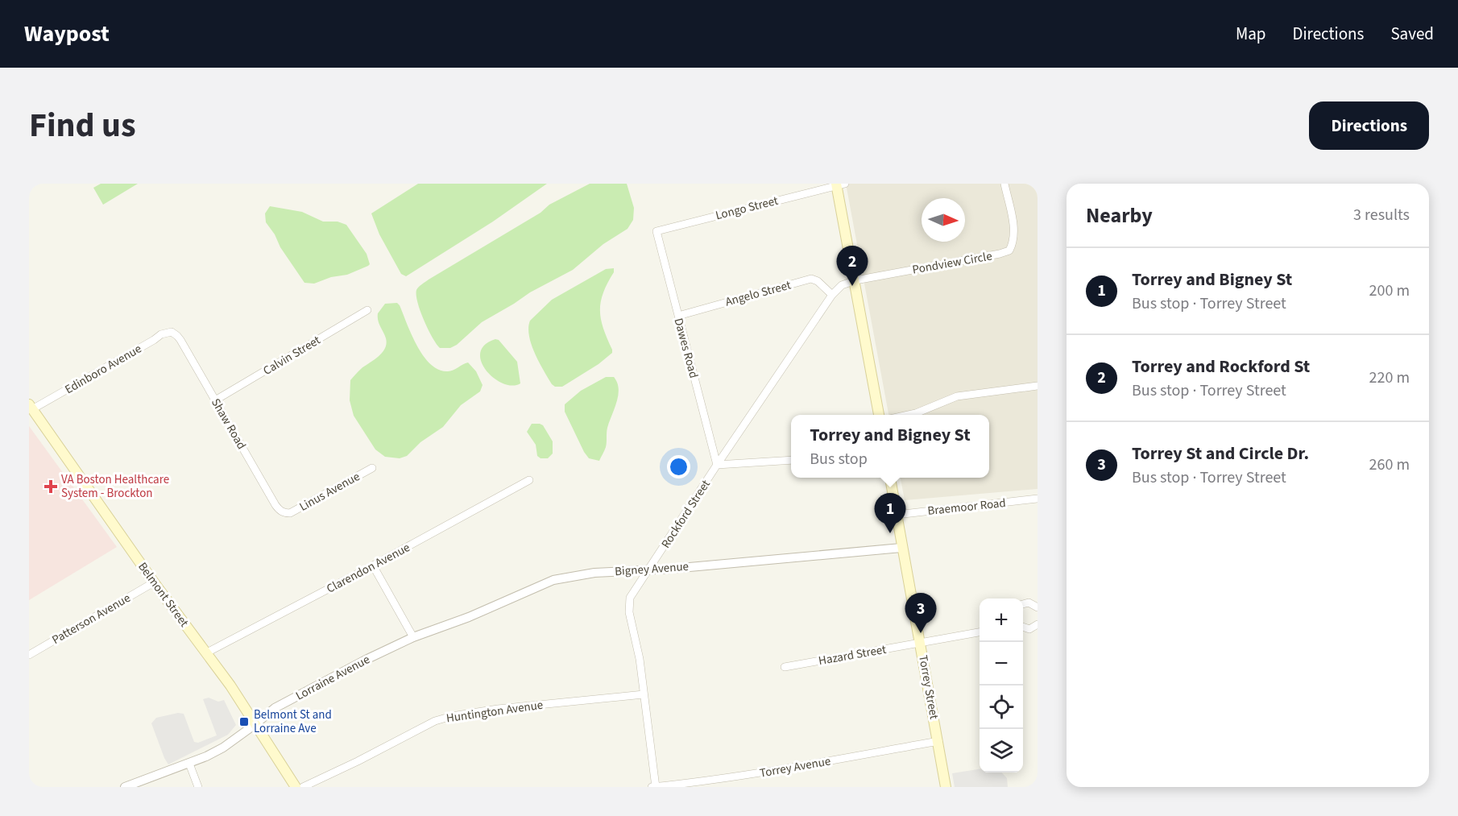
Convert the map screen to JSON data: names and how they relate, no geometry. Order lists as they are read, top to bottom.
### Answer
{
  "streets": {
    "main road": ["Belmont Street", "Torrey Street"],
    "street": [
      "Longo Street",
      "Pondview Circle",
      "Angelo Street",
      "Dawes Road",
      "Calvin Street",
      "Edinboro Avenue",
      "Shaw Road",
      "Linus Avenue",
      "Braemoor Road",
      "Rockford Street",
      "Clarendon Avenue",
      "Bigney Avenue",
      "Patterson Avenue",
      "Hazard Street",
      "Lorraine Avenue",
      "Huntington Avenue",
      "Torrey Avenue"
    ]
  },
  "crossings": [
    ["Longo Street", "Dawes Road"],
    ["Pondview Circle", "Rockford Street"],
    ["Angelo Street", "Dawes Road"],
    ["Angelo Street", "Rockford Street"],
    ["Dawes Road", "Rockford Street"],
    ["Calvin Street", "Shaw Road"],
    ["Edinboro Avenue", "Shaw Road"],
    ["Edinboro Avenue", "Belmont Street"],
    ["Shaw Road", "Linus Avenue"],
    ["Braemoor Road", "Torrey Street"],
    ["Rockford Street", "Bigney Avenue"],
    ["Rockford Street", "Huntington Avenue"],
    ["Rockford Street", "Torrey Avenue"],
    ["Clarendon Avenue", "Belmont Street"],
    ["Bigney Avenue", "Lorraine Avenue"],
    ["Bigney Avenue", "Torrey Street"],
    ["Belmont Street", "Patterson Avenue"],
    ["Belmont Street", "Lorraine Avenue"],
    ["Hazard Street", "Torrey Street"],
    ["Torrey Street", "Torrey Avenue"]
  ],
  "places": {
    "health": ["VA Boston Healthcare System - Brockton"],
    "transit": ["Belmont St and Lorraine Ave"]
  },
  "north": "right",
  "page": {
    "header": "Waypost",
    "nav": ["Map", "Directions", "Saved"],
    "title": "Find us",
    "buttons": "Directions",
    "heading": ["Nearby", "3 results"],
    "pins": ["2", "1", "3"],
    "list": [
      {
        "mark": "1",
        "name": "Torrey and Bigney St",
        "note": "Bus stop · Torrey Street",
        "value": "200 m"
      },
      {
        "mark": "2",
        "name": "Torrey and Rockford St",
        "note": "Bus stop · Torrey Street",
        "value": "220 m"
      },
      {
        "mark": "3",
        "name": "Torrey St and Circle Dr.",
        "note": "Bus stop · Torrey Street",
        "value": "260 m"
      }
    ],
    "popup": ["Torrey and Bigney St", "Bus stop"],
    "map_buttons": ["+", "−"]
  }
}
